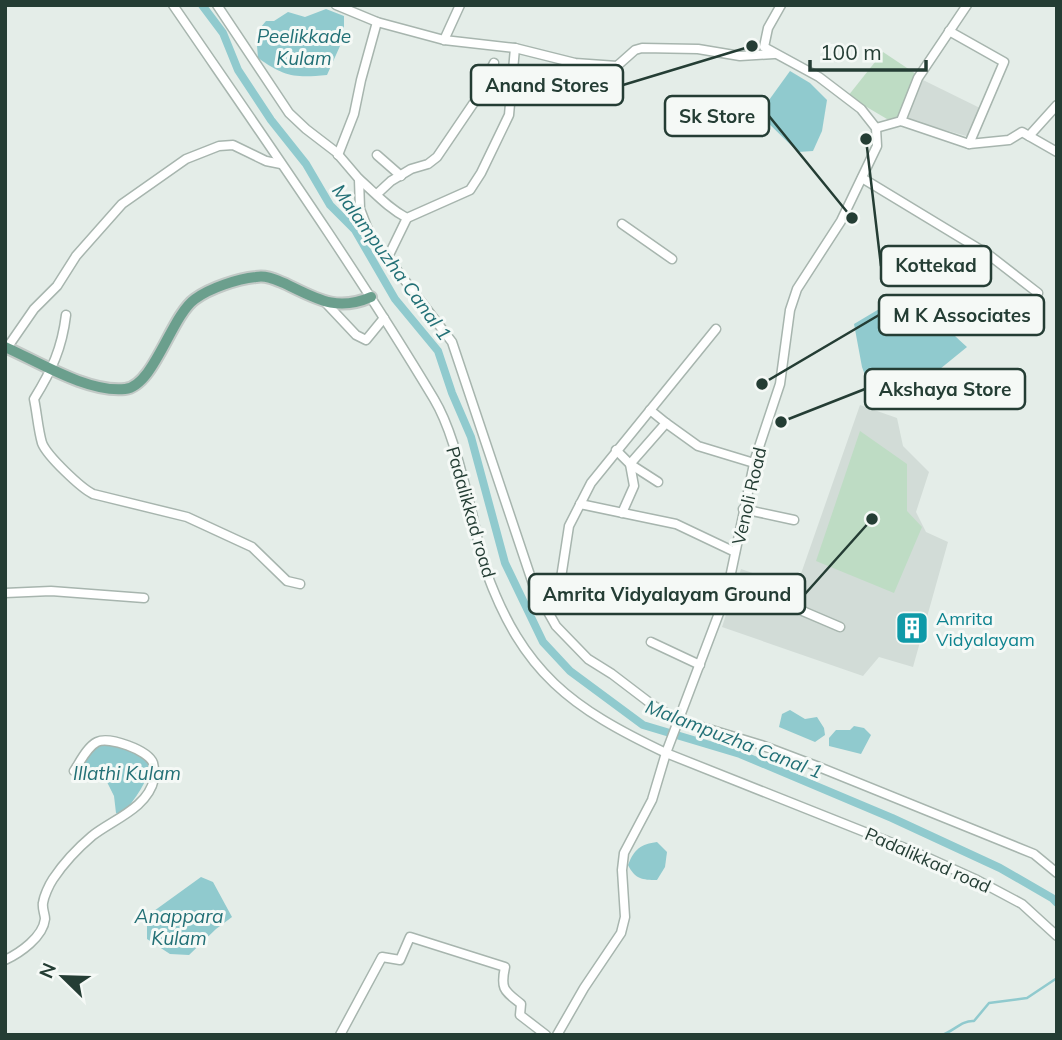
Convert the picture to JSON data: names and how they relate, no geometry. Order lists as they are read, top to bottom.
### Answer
{
  "streets": {
    "street": ["Venoli Road", "Padalikkad road"]
  },
  "crossings": [
    ["Venoli Road", "Padalikkad road"]
  ],
  "water": [
    "Peelikkade Kulam",
    "Malampuzha Canal 1",
    "Illathi Kulam",
    "Anappara Kulam"
  ],
  "places": {
    "other": [
      "Anand Stores",
      "Kottekad",
      "Sk Store",
      "M K Associates",
      "Akshaya Store",
      "Amrita Vidyalayam Ground"
    ],
    "building": ["Amrita Vidyalayam"]
  },
  "scale_bar": "100 m",
  "north": "top left"
}
